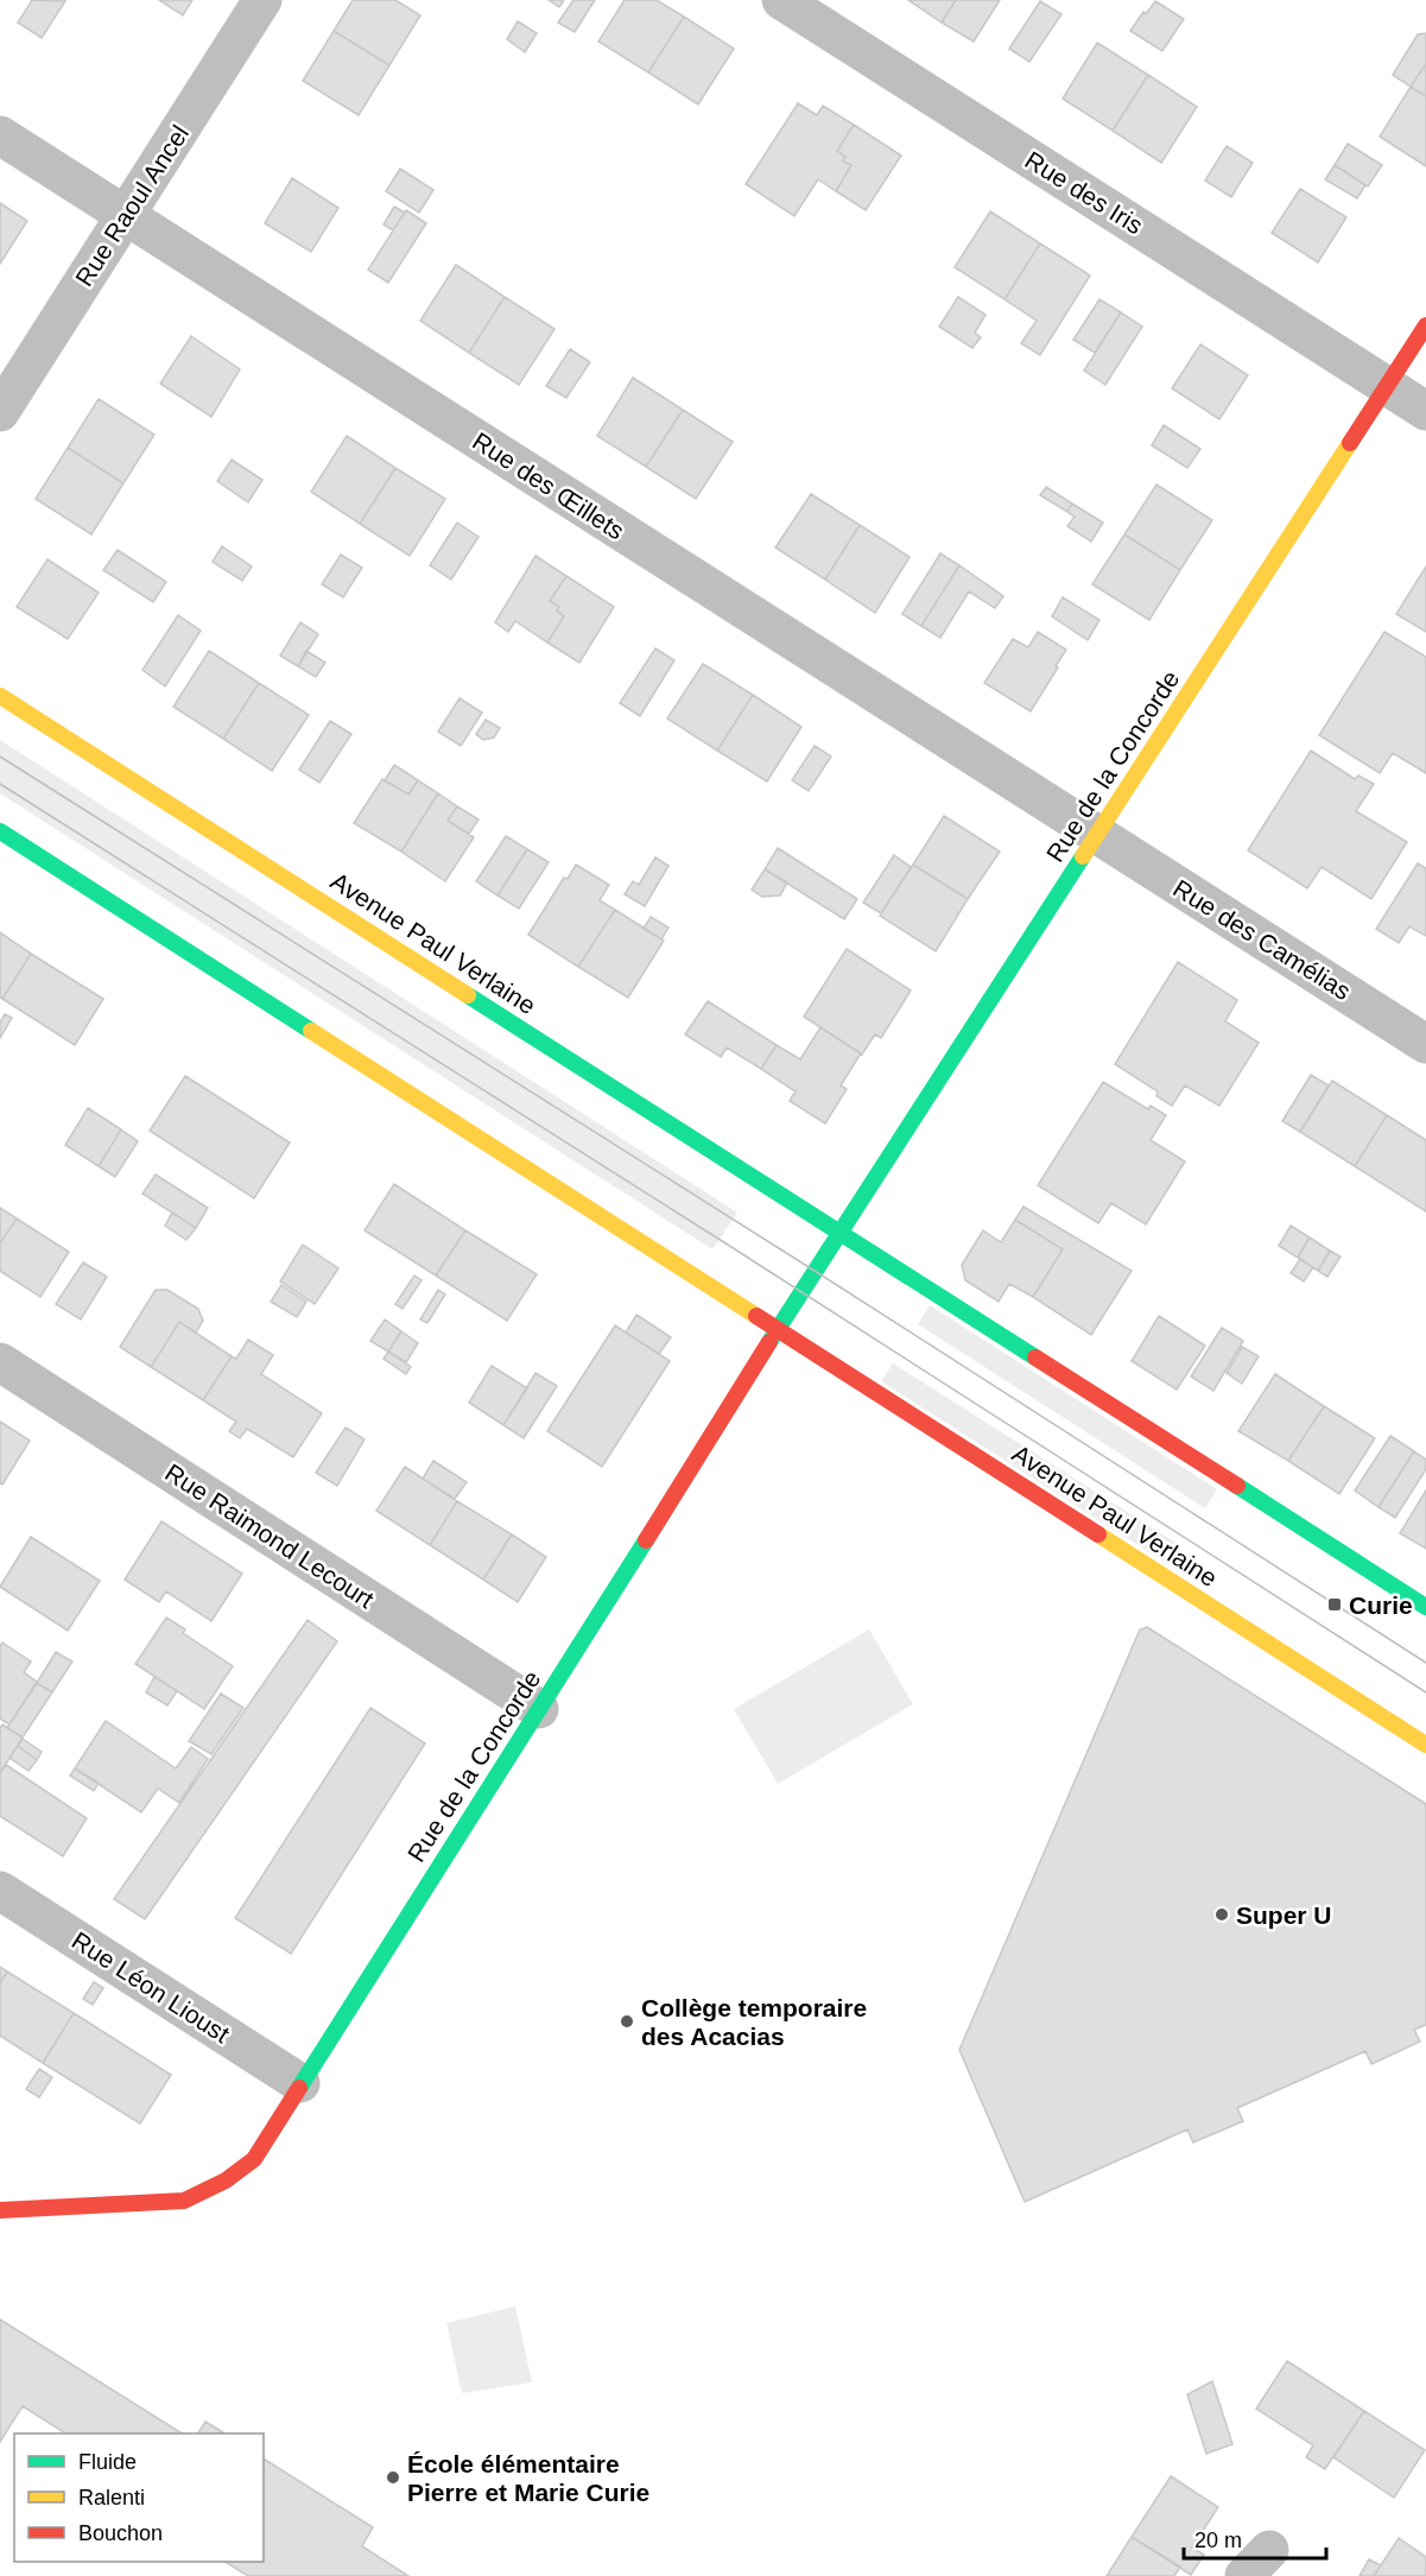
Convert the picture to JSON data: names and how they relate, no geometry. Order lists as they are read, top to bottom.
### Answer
{
  "streets": {
    "street": [
      "Rue des Iris",
      "Rue Raoul Ancel",
      "Rue des Œillets",
      "Rue de la Concorde",
      "Rue des Camélias",
      "Avenue Paul Verlaine",
      "Rue Raimond Lecourt",
      "Rue Léon Lioust"
    ]
  },
  "crossings": [
    ["Rue des Iris", "Rue de la Concorde"],
    ["Rue Raoul Ancel", "Rue des Œillets"],
    ["Rue des Œillets", "Rue de la Concorde"],
    ["Rue des Œillets", "Rue des Camélias"],
    ["Rue de la Concorde", "Rue des Camélias"],
    ["Rue de la Concorde", "Avenue Paul Verlaine"],
    ["Rue de la Concorde", "Rue Raimond Lecourt"],
    ["Rue de la Concorde", "Rue Léon Lioust"]
  ],
  "places": {
    "transit": ["Curie"],
    "other": ["Super U", "Collège temporaire des Acacias", "École élémentaire Pierre et Marie Curie"]
  },
  "legend": ["Fluide", "Ralenti", "Bouchon"],
  "scale_bar": "20 m"
}
